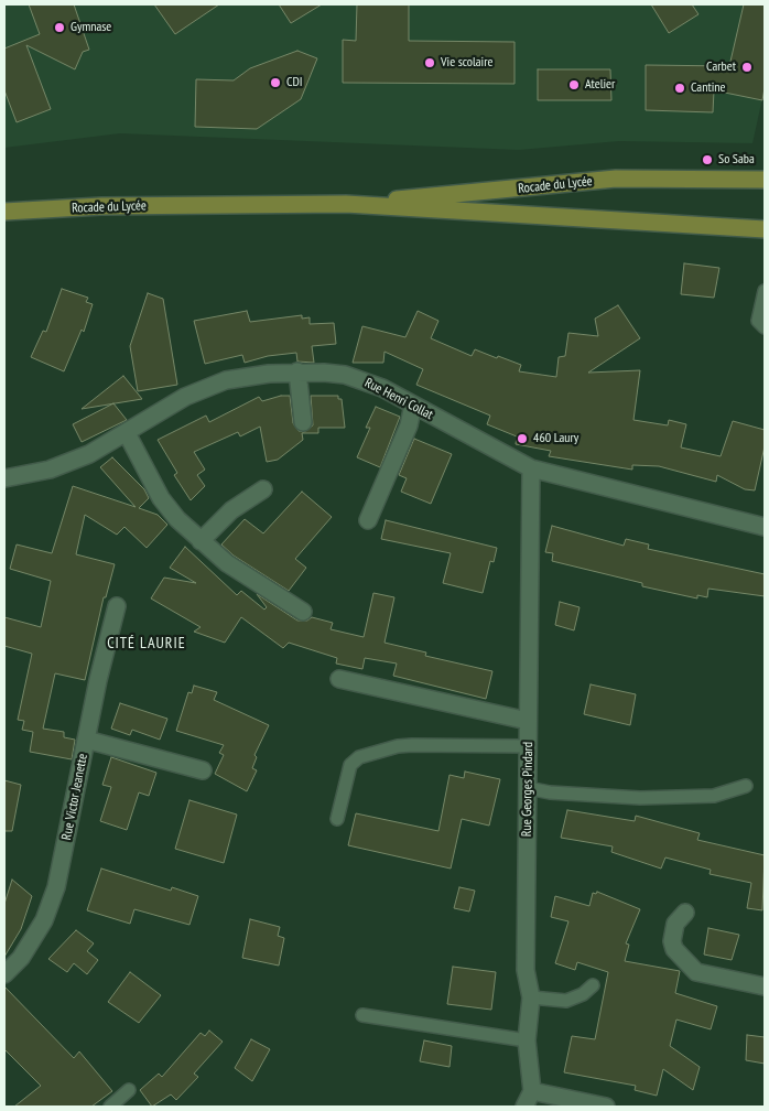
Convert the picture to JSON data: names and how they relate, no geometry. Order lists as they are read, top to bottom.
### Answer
{
  "streets": {
    "main road": ["Rocade du Lycée"],
    "street": ["Rue Henri Collat", "Rue Georges Pindard", "Rue Victor Jeanette"]
  },
  "crossings": [
    ["Rue Henri Collat", "Rue Georges Pindard"]
  ],
  "districts": ["CITÉ LAURIE"],
  "places": [
    "Gymnase",
    "Vie scolaire",
    "Carbet",
    "CDI",
    "Atelier",
    "Cantine",
    "So Saba",
    "460 Laury"
  ]
}
